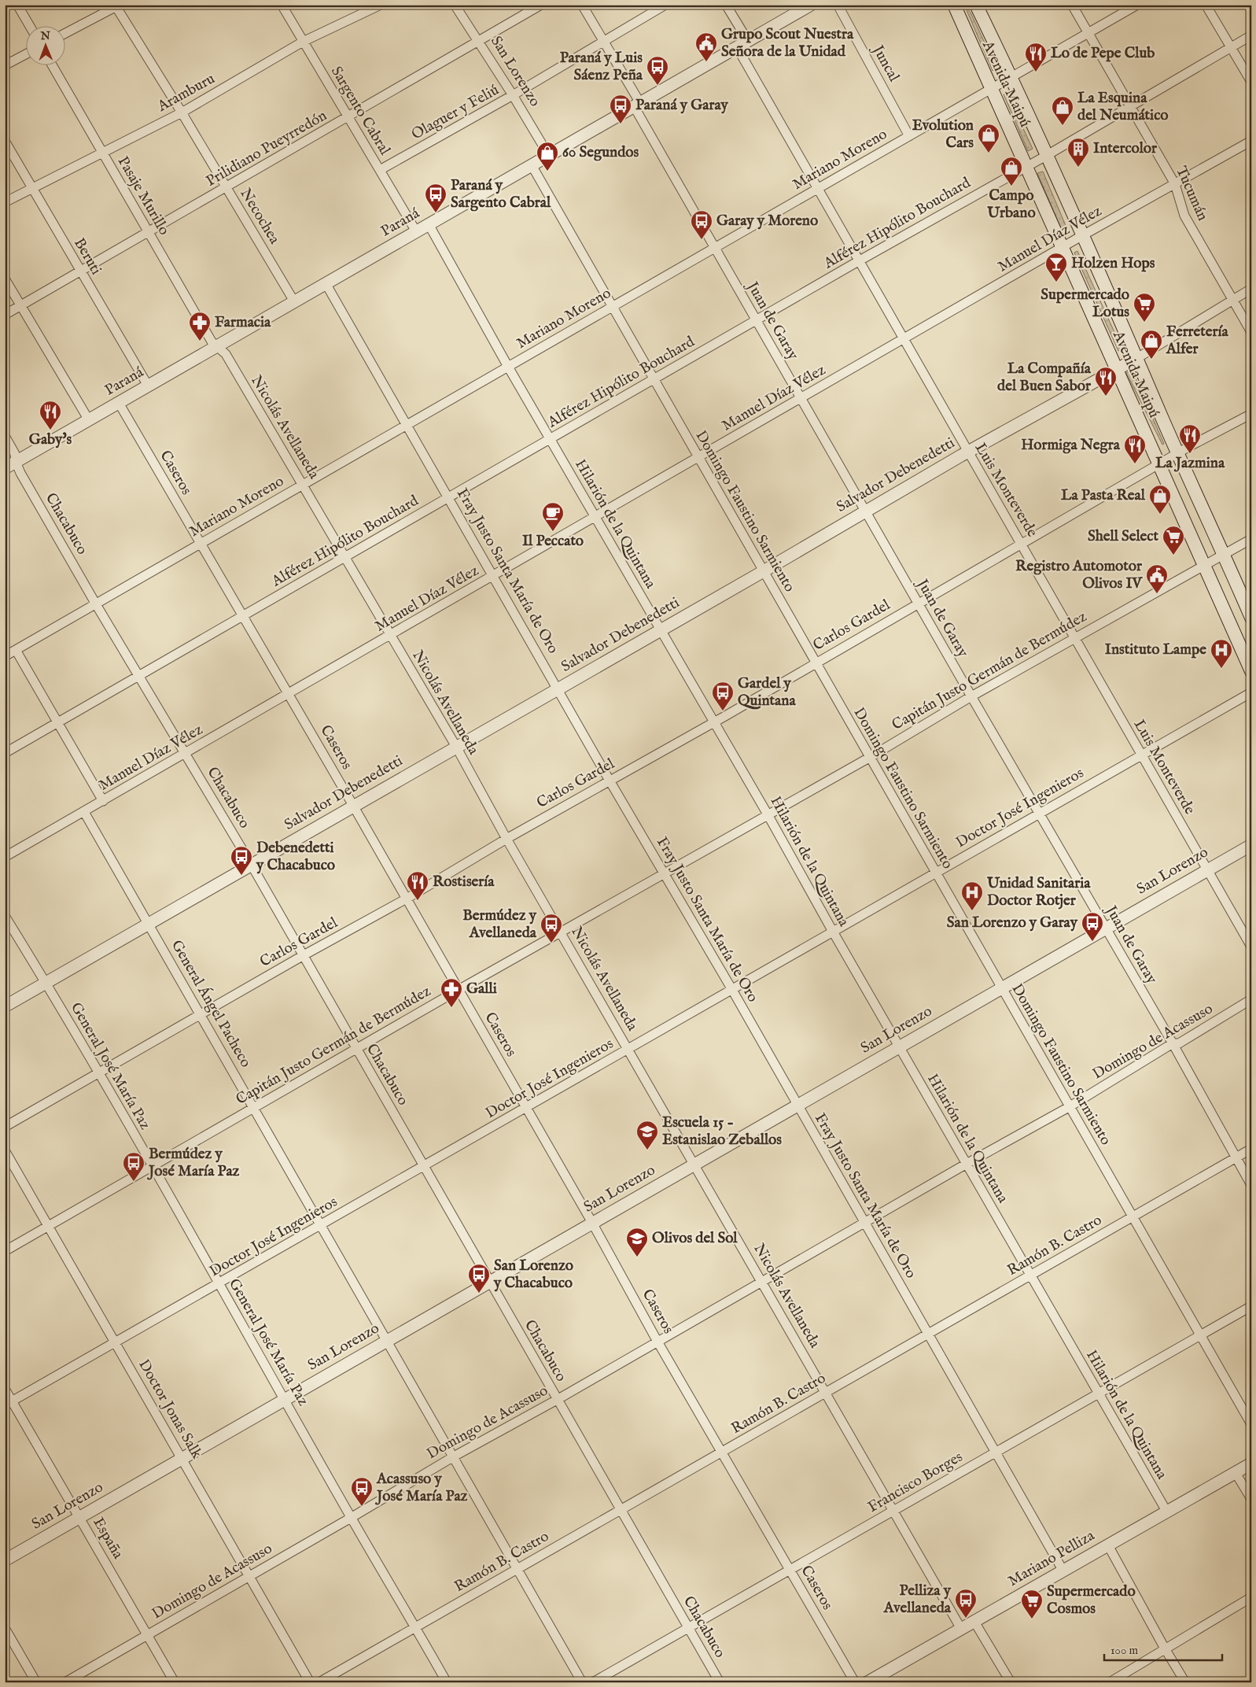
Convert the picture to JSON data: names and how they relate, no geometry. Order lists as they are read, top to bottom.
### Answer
{
  "streets": {
    "main road": ["Avenida Maipú"],
    "street": [
      "Juncal",
      "San Lorenzo",
      "Aramburu",
      "Sargento Cabral",
      "Olaguer y Feliú",
      "Prilidiano Pueyrredón",
      "Mariano Moreno",
      "Tucumán",
      "Pasaje Murillo",
      "Necochea",
      "Paraná",
      "Alférez Hipólito Bouchard",
      "Manuel Díaz Vélez",
      "Beruti",
      "Juan de Garay",
      "Nicolás Avellaneda",
      "Caseros",
      "Salvador Debenedetti",
      "Luis Monteverde",
      "Domingo Faustino Sarmiento",
      "Chacabuco",
      "Hilarión de la Quintana",
      "Fray Justo Santa María de Oro",
      "Carlos Gardel",
      "Capitán Justo Germán de Bermúdez",
      "Doctor José Ingenieros",
      "General Ángel Pacheco",
      "Domingo de Acassuso",
      "General José María Paz",
      "Ramón B. Castro",
      "Doctor Jonas Salk",
      "Francisco Borges",
      "España",
      "Mariano Pelliza"
    ]
  },
  "crossings": [
    ["Juncal", "Mariano Moreno"],
    ["San Lorenzo", "Olaguer y Feliú"],
    ["San Lorenzo", "Prilidiano Pueyrredón"],
    ["San Lorenzo", "Paraná"],
    ["San Lorenzo", "Juan de Garay"],
    ["San Lorenzo", "Nicolás Avellaneda"],
    ["San Lorenzo", "Caseros"],
    ["San Lorenzo", "Luis Monteverde"],
    ["San Lorenzo", "Domingo Faustino Sarmiento"],
    ["San Lorenzo", "Chacabuco"],
    ["San Lorenzo", "Hilarión de la Quintana"],
    ["San Lorenzo", "Fray Justo Santa María de Oro"],
    ["San Lorenzo", "General Ángel Pacheco"],
    ["San Lorenzo", "General José María Paz"],
    ["San Lorenzo", "Doctor Jonas Salk"],
    ["San Lorenzo", "España"],
    ["Avenida Maipú", "Mariano Moreno"],
    ["Avenida Maipú", "Alférez Hipólito Bouchard"],
    ["Avenida Maipú", "Manuel Díaz Vélez"],
    ["Avenida Maipú", "Salvador Debenedetti"],
    ["Avenida Maipú", "Carlos Gardel"],
    ["Avenida Maipú", "Capitán Justo Germán de Bermúdez"],
    ["Aramburu", "Sargento Cabral"],
    ["Aramburu", "Pasaje Murillo"],
    ["Aramburu", "Necochea"],
    ["Aramburu", "Beruti"],
    ["Sargento Cabral", "Olaguer y Feliú"],
    ["Sargento Cabral", "Prilidiano Pueyrredón"],
    ["Sargento Cabral", "Paraná"],
    ["Olaguer y Feliú", "Juan de Garay"],
    ["Prilidiano Pueyrredón", "Pasaje Murillo"],
    ["Prilidiano Pueyrredón", "Necochea"],
    ["Prilidiano Pueyrredón", "Beruti"],
    ["Mariano Moreno", "Tucumán"],
    ["Mariano Moreno", "Juan de Garay"],
    ["Mariano Moreno", "Nicolás Avellaneda"],
    ["Mariano Moreno", "Caseros"],
    ["Mariano Moreno", "Luis Monteverde"],
    ["Mariano Moreno", "Domingo Faustino Sarmiento"],
    ["Mariano Moreno", "Chacabuco"],
    ["Mariano Moreno", "Hilarión de la Quintana"],
    ["Mariano Moreno", "Fray Justo Santa María de Oro"],
    ["Tucumán", "Alférez Hipólito Bouchard"],
    ["Tucumán", "Manuel Díaz Vélez"],
    ["Tucumán", "Salvador Debenedetti"],
    ["Pasaje Murillo", "Paraná"],
    ["Pasaje Murillo", "Nicolás Avellaneda"],
    ["Necochea", "Paraná"],
    ["Paraná", "Beruti"],
    ["Paraná", "Juan de Garay"],
    ["Paraná", "Nicolás Avellaneda"],
    ["Paraná", "Caseros"],
    ["Paraná", "Luis Monteverde"],
    ["Paraná", "Domingo Faustino Sarmiento"],
    ["Paraná", "Chacabuco"],
    ["Paraná", "Hilarión de la Quintana"],
    ["Paraná", "Fray Justo Santa María de Oro"],
    ["Alférez Hipólito Bouchard", "Juan de Garay"],
    ["Alférez Hipólito Bouchard", "Nicolás Avellaneda"],
    ["Alférez Hipólito Bouchard", "Caseros"],
    ["Alférez Hipólito Bouchard", "Luis Monteverde"],
    ["Alférez Hipólito Bouchard", "Domingo Faustino Sarmiento"],
    ["Alférez Hipólito Bouchard", "Chacabuco"],
    ["Alférez Hipólito Bouchard", "Hilarión de la Quintana"],
    ["Alférez Hipólito Bouchard", "Fray Justo Santa María de Oro"],
    ["Manuel Díaz Vélez", "Juan de Garay"],
    ["Manuel Díaz Vélez", "Nicolás Avellaneda"],
    ["Manuel Díaz Vélez", "Caseros"],
    ["Manuel Díaz Vélez", "Luis Monteverde"],
    ["Manuel Díaz Vélez", "Domingo Faustino Sarmiento"],
    ["Manuel Díaz Vélez", "Chacabuco"],
    ["Manuel Díaz Vélez", "Hilarión de la Quintana"],
    ["Manuel Díaz Vélez", "Fray Justo Santa María de Oro"],
    ["Manuel Díaz Vélez", "General Ángel Pacheco"],
    ["Juan de Garay", "Salvador Debenedetti"],
    ["Juan de Garay", "Carlos Gardel"],
    ["Juan de Garay", "Capitán Justo Germán de Bermúdez"],
    ["Juan de Garay", "Doctor José Ingenieros"],
    ["Juan de Garay", "Domingo de Acassuso"],
    ["Juan de Garay", "Ramón B. Castro"],
    ["Nicolás Avellaneda", "Salvador Debenedetti"],
    ["Nicolás Avellaneda", "Carlos Gardel"],
    ["Nicolás Avellaneda", "Capitán Justo Germán de Bermúdez"],
    ["Nicolás Avellaneda", "Doctor José Ingenieros"],
    ["Nicolás Avellaneda", "Domingo de Acassuso"],
    ["Nicolás Avellaneda", "Ramón B. Castro"],
    ["Nicolás Avellaneda", "Francisco Borges"],
    ["Nicolás Avellaneda", "Mariano Pelliza"],
    ["Caseros", "Salvador Debenedetti"],
    ["Caseros", "Carlos Gardel"],
    ["Caseros", "Capitán Justo Germán de Bermúdez"],
    ["Caseros", "Doctor José Ingenieros"],
    ["Caseros", "Domingo de Acassuso"],
    ["Caseros", "Ramón B. Castro"],
    ["Caseros", "Francisco Borges"],
    ["Salvador Debenedetti", "Luis Monteverde"],
    ["Salvador Debenedetti", "Domingo Faustino Sarmiento"],
    ["Salvador Debenedetti", "Chacabuco"],
    ["Salvador Debenedetti", "Hilarión de la Quintana"],
    ["Salvador Debenedetti", "Fray Justo Santa María de Oro"],
    ["Salvador Debenedetti", "General Ángel Pacheco"],
    ["Salvador Debenedetti", "General José María Paz"],
    ["Luis Monteverde", "Carlos Gardel"],
    ["Luis Monteverde", "Capitán Justo Germán de Bermúdez"],
    ["Luis Monteverde", "Doctor José Ingenieros"],
    ["Domingo Faustino Sarmiento", "Carlos Gardel"],
    ["Domingo Faustino Sarmiento", "Capitán Justo Germán de Bermúdez"],
    ["Domingo Faustino Sarmiento", "Doctor José Ingenieros"],
    ["Domingo Faustino Sarmiento", "Domingo de Acassuso"],
    ["Domingo Faustino Sarmiento", "Ramón B. Castro"],
    ["Domingo Faustino Sarmiento", "Francisco Borges"],
    ["Chacabuco", "Carlos Gardel"],
    ["Chacabuco", "Capitán Justo Germán de Bermúdez"],
    ["Chacabuco", "Doctor José Ingenieros"],
    ["Chacabuco", "Domingo de Acassuso"],
    ["Chacabuco", "Ramón B. Castro"],
    ["Chacabuco", "Francisco Borges"],
    ["Hilarión de la Quintana", "Carlos Gardel"],
    ["Hilarión de la Quintana", "Capitán Justo Germán de Bermúdez"],
    ["Hilarión de la Quintana", "Doctor José Ingenieros"],
    ["Hilarión de la Quintana", "Domingo de Acassuso"],
    ["Hilarión de la Quintana", "Ramón B. Castro"],
    ["Hilarión de la Quintana", "Francisco Borges"],
    ["Hilarión de la Quintana", "Mariano Pelliza"],
    ["Fray Justo Santa María de Oro", "Carlos Gardel"],
    ["Fray Justo Santa María de Oro", "Capitán Justo Germán de Bermúdez"],
    ["Fray Justo Santa María de Oro", "Doctor José Ingenieros"],
    ["Fray Justo Santa María de Oro", "Domingo de Acassuso"],
    ["Fray Justo Santa María de Oro", "Ramón B. Castro"],
    ["Fray Justo Santa María de Oro", "Francisco Borges"],
    ["Fray Justo Santa María de Oro", "Mariano Pelliza"],
    ["Carlos Gardel", "General Ángel Pacheco"],
    ["Carlos Gardel", "General José María Paz"],
    ["Capitán Justo Germán de Bermúdez", "General Ángel Pacheco"],
    ["Capitán Justo Germán de Bermúdez", "General José María Paz"],
    ["Capitán Justo Germán de Bermúdez", "Doctor Jonas Salk"],
    ["Doctor José Ingenieros", "General Ángel Pacheco"],
    ["Doctor José Ingenieros", "General José María Paz"],
    ["Doctor José Ingenieros", "Doctor Jonas Salk"],
    ["Doctor José Ingenieros", "España"],
    ["General Ángel Pacheco", "Domingo de Acassuso"],
    ["General Ángel Pacheco", "Ramón B. Castro"],
    ["Domingo de Acassuso", "General José María Paz"],
    ["Domingo de Acassuso", "Doctor Jonas Salk"],
    ["Domingo de Acassuso", "España"],
    ["General José María Paz", "Ramón B. Castro"]
  ],
  "places": {
    "public building": ["Grupo Scout Nuestra Señora de la Unidad", "Registro Automotor Olivos IV"],
    "restaurant": [
      "Lo de Pepe Club",
      "La Compañía del Buen Sabor",
      "Gaby's",
      "La Jazmina",
      "Hormiga Negra",
      "Rostisería"
    ],
    "bus stop": [
      "Paraná y Luis Sáenz Peña",
      "Paraná y Garay",
      "Paraná y Sargento Cabral",
      "Garay y Moreno",
      "Gardel y Quintana",
      "Debenedetti y Chacabuco",
      "San Lorenzo y Garay",
      "Bermúdez y Avellaneda",
      "Bermúdez y José María Paz",
      "San Lorenzo y Chacabuco",
      "Acassuso y José María Paz",
      "Pelliza y Avellaneda"
    ],
    "shop": [
      "La Esquina del Neumático",
      "Evolution Cars",
      "60 Segundos",
      "Campo Urbano",
      "Ferretería Alfer",
      "La Pasta Real"
    ],
    "building": ["Intercolor"],
    "bar": ["Holzen Hops"],
    "supermarket": ["Supermercado Lotus", "Shell Select", "Supermercado Cosmos"],
    "pharmacy": ["Farmacia", "Galli"],
    "cafe": ["Il Peccato"],
    "hospital": ["Instituto Lampe", "Unidad Sanitaria Doctor Rotjer"],
    "school or university": ["Escuela 15 - Estanislao Zeballos", "Olivos del Sol"]
  },
  "scale_bar": "100 m",
  "north": "top"
}
